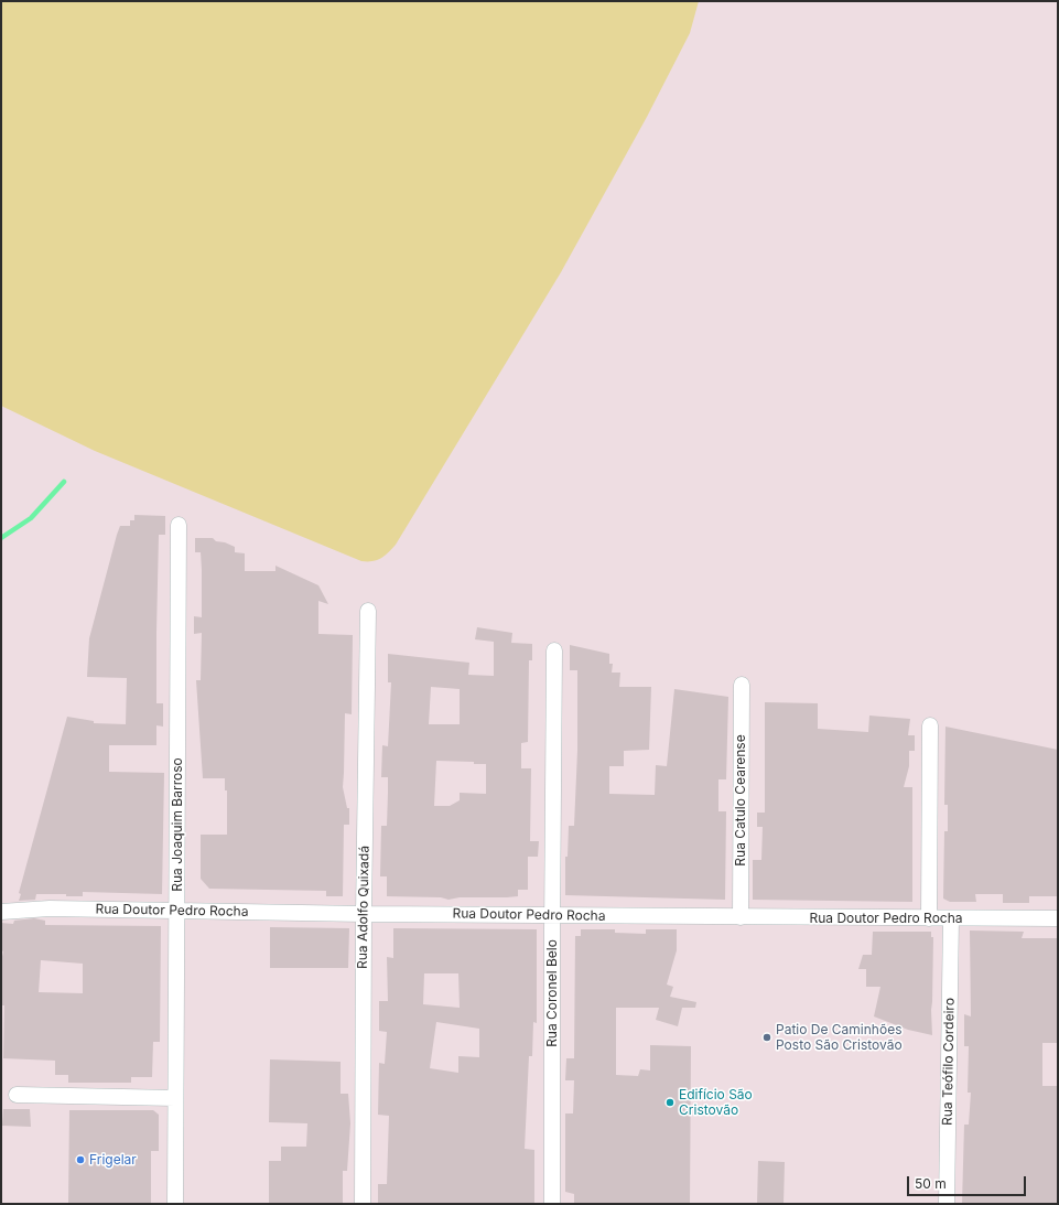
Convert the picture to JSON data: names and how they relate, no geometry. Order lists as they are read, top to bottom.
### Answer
{
  "streets": {
    "street": [
      "Rua Catulo Cearense",
      "Rua Joaquim Barroso",
      "Rua Adolfo Quixadá",
      "Rua Doutor Pedro Rocha",
      "Rua Coronel Belo",
      "Rua Teófilo Cordeiro"
    ]
  },
  "crossings": [
    ["Rua Catulo Cearense", "Rua Doutor Pedro Rocha"],
    ["Rua Joaquim Barroso", "Rua Doutor Pedro Rocha"],
    ["Rua Adolfo Quixadá", "Rua Doutor Pedro Rocha"],
    ["Rua Doutor Pedro Rocha", "Rua Coronel Belo"],
    ["Rua Doutor Pedro Rocha", "Rua Teófilo Cordeiro"]
  ],
  "places": ["Patio De Caminhões Posto São Cristovão", "Edifício São Cristovão", "Frigelar"],
  "scale_bar": "50 m"
}
